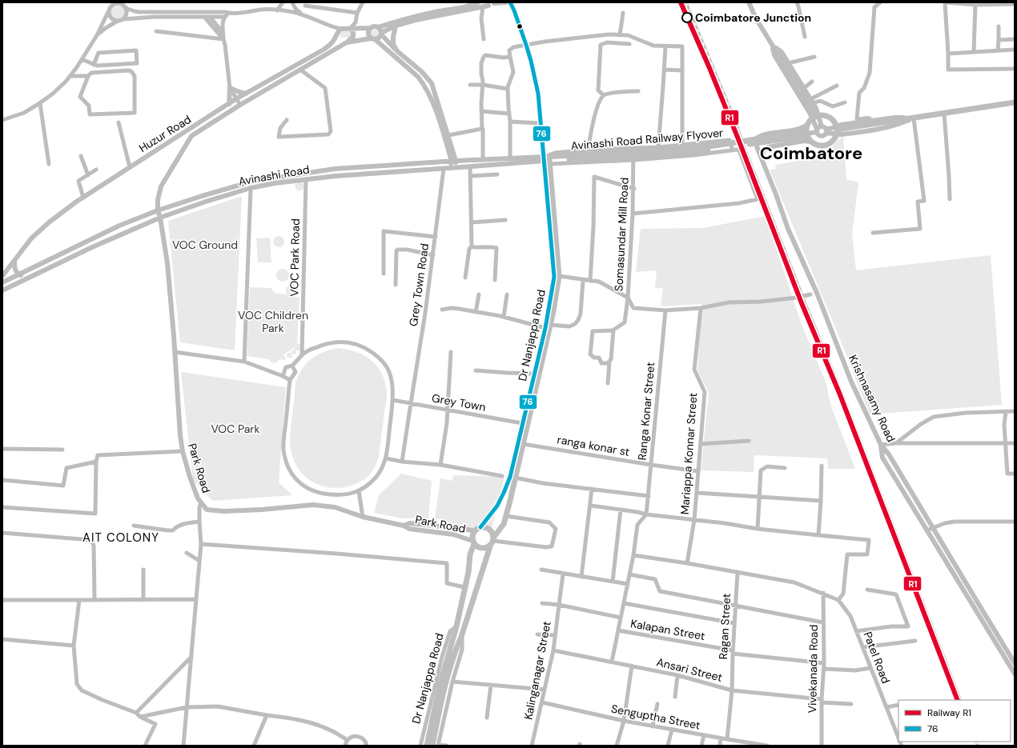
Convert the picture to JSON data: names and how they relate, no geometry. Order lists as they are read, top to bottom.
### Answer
{
  "streets": {
    "highway": ["Avinashi Road Railway Flyover", "Dr Nanjappa Road"],
    "main road": [
      "Huzur Road",
      "Avinashi Road",
      "Krishnasamy Road",
      "Park Road"
    ],
    "street": [
      "Somasundar Mill Road",
      "VOC Park Road",
      "Grey Town Road",
      "Grey Town",
      "Ranga Konar Street",
      "ranga konar st",
      "Mariappa Konnar Street",
      "Ragan Street",
      "Kalapan Street",
      "Patel Road",
      "Vivekanada Road",
      "Ansari Street",
      "Kalinganagar Street",
      "Senguptha Street"
    ]
  },
  "crossings": [
    ["Avinashi Road Railway Flyover", "Avinashi Road"],
    ["Avinashi Road Railway Flyover", "Dr Nanjappa Road"],
    ["Avinashi Road Railway Flyover", "Krishnasamy Road"],
    ["Avinashi Road", "VOC Park Road"],
    ["Avinashi Road", "Grey Town Road"],
    ["Avinashi Road", "Dr Nanjappa Road"],
    ["Avinashi Road", "Park Road"],
    ["Somasundar Mill Road", "Ranga Konar Street"],
    ["Grey Town Road", "Grey Town"],
    ["Dr Nanjappa Road", "Grey Town"],
    ["Dr Nanjappa Road", "ranga konar st"],
    ["Dr Nanjappa Road", "Park Road"],
    ["Ranga Konar Street", "ranga konar st"],
    ["ranga konar st", "Mariappa Konnar Street"],
    ["Mariappa Konnar Street", "Patel Road"],
    ["Ragan Street", "Kalapan Street"],
    ["Ragan Street", "Patel Road"],
    ["Ragan Street", "Ansari Street"],
    ["Ragan Street", "Senguptha Street"],
    ["Patel Road", "Vivekanada Road"],
    ["Vivekanada Road", "Ansari Street"],
    ["Ansari Street", "Kalinganagar Street"],
    ["Kalinganagar Street", "Senguptha Street"]
  ],
  "districts": ["Coimbatore", "AIT COLONY"],
  "parks": ["VOC Ground", "VOC Children Park", "VOC Park"],
  "places": ["Coimbatore Junction"],
  "lines": ["rail line R1", "transit line 76"],
  "legend": ["Railway R1", "76"]
}
